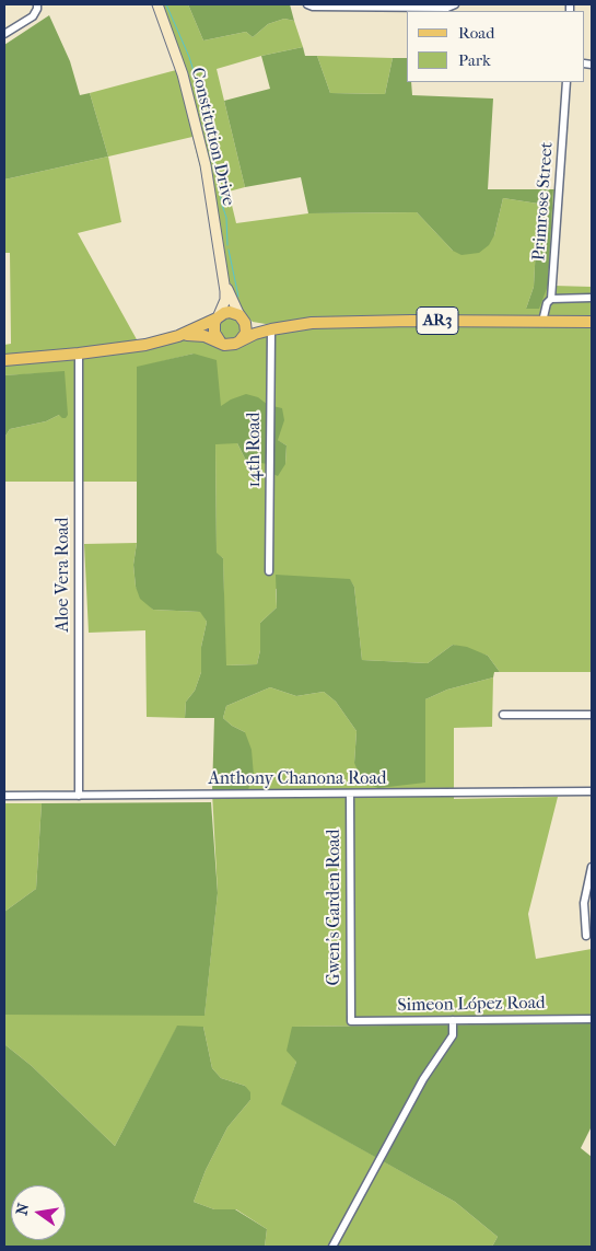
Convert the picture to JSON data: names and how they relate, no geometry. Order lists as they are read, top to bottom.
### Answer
{
  "streets": {
    "main road": ["Constitution Drive", "AR3"],
    "street": [
      "Primrose Street",
      "14th Road",
      "Aloe Vera Road",
      "Anthony Chanona Road",
      "Gwen's Garden Road",
      "Simeon López Road"
    ]
  },
  "crossings": [
    ["Constitution Drive", "AR3"],
    ["Primrose Street", "AR3"],
    ["AR3", "14th Road"],
    ["Aloe Vera Road", "Anthony Chanona Road"],
    ["Anthony Chanona Road", "Gwen's Garden Road"],
    ["Gwen's Garden Road", "Simeon López Road"]
  ],
  "legend": ["Road", "Park"],
  "north": "left"
}
